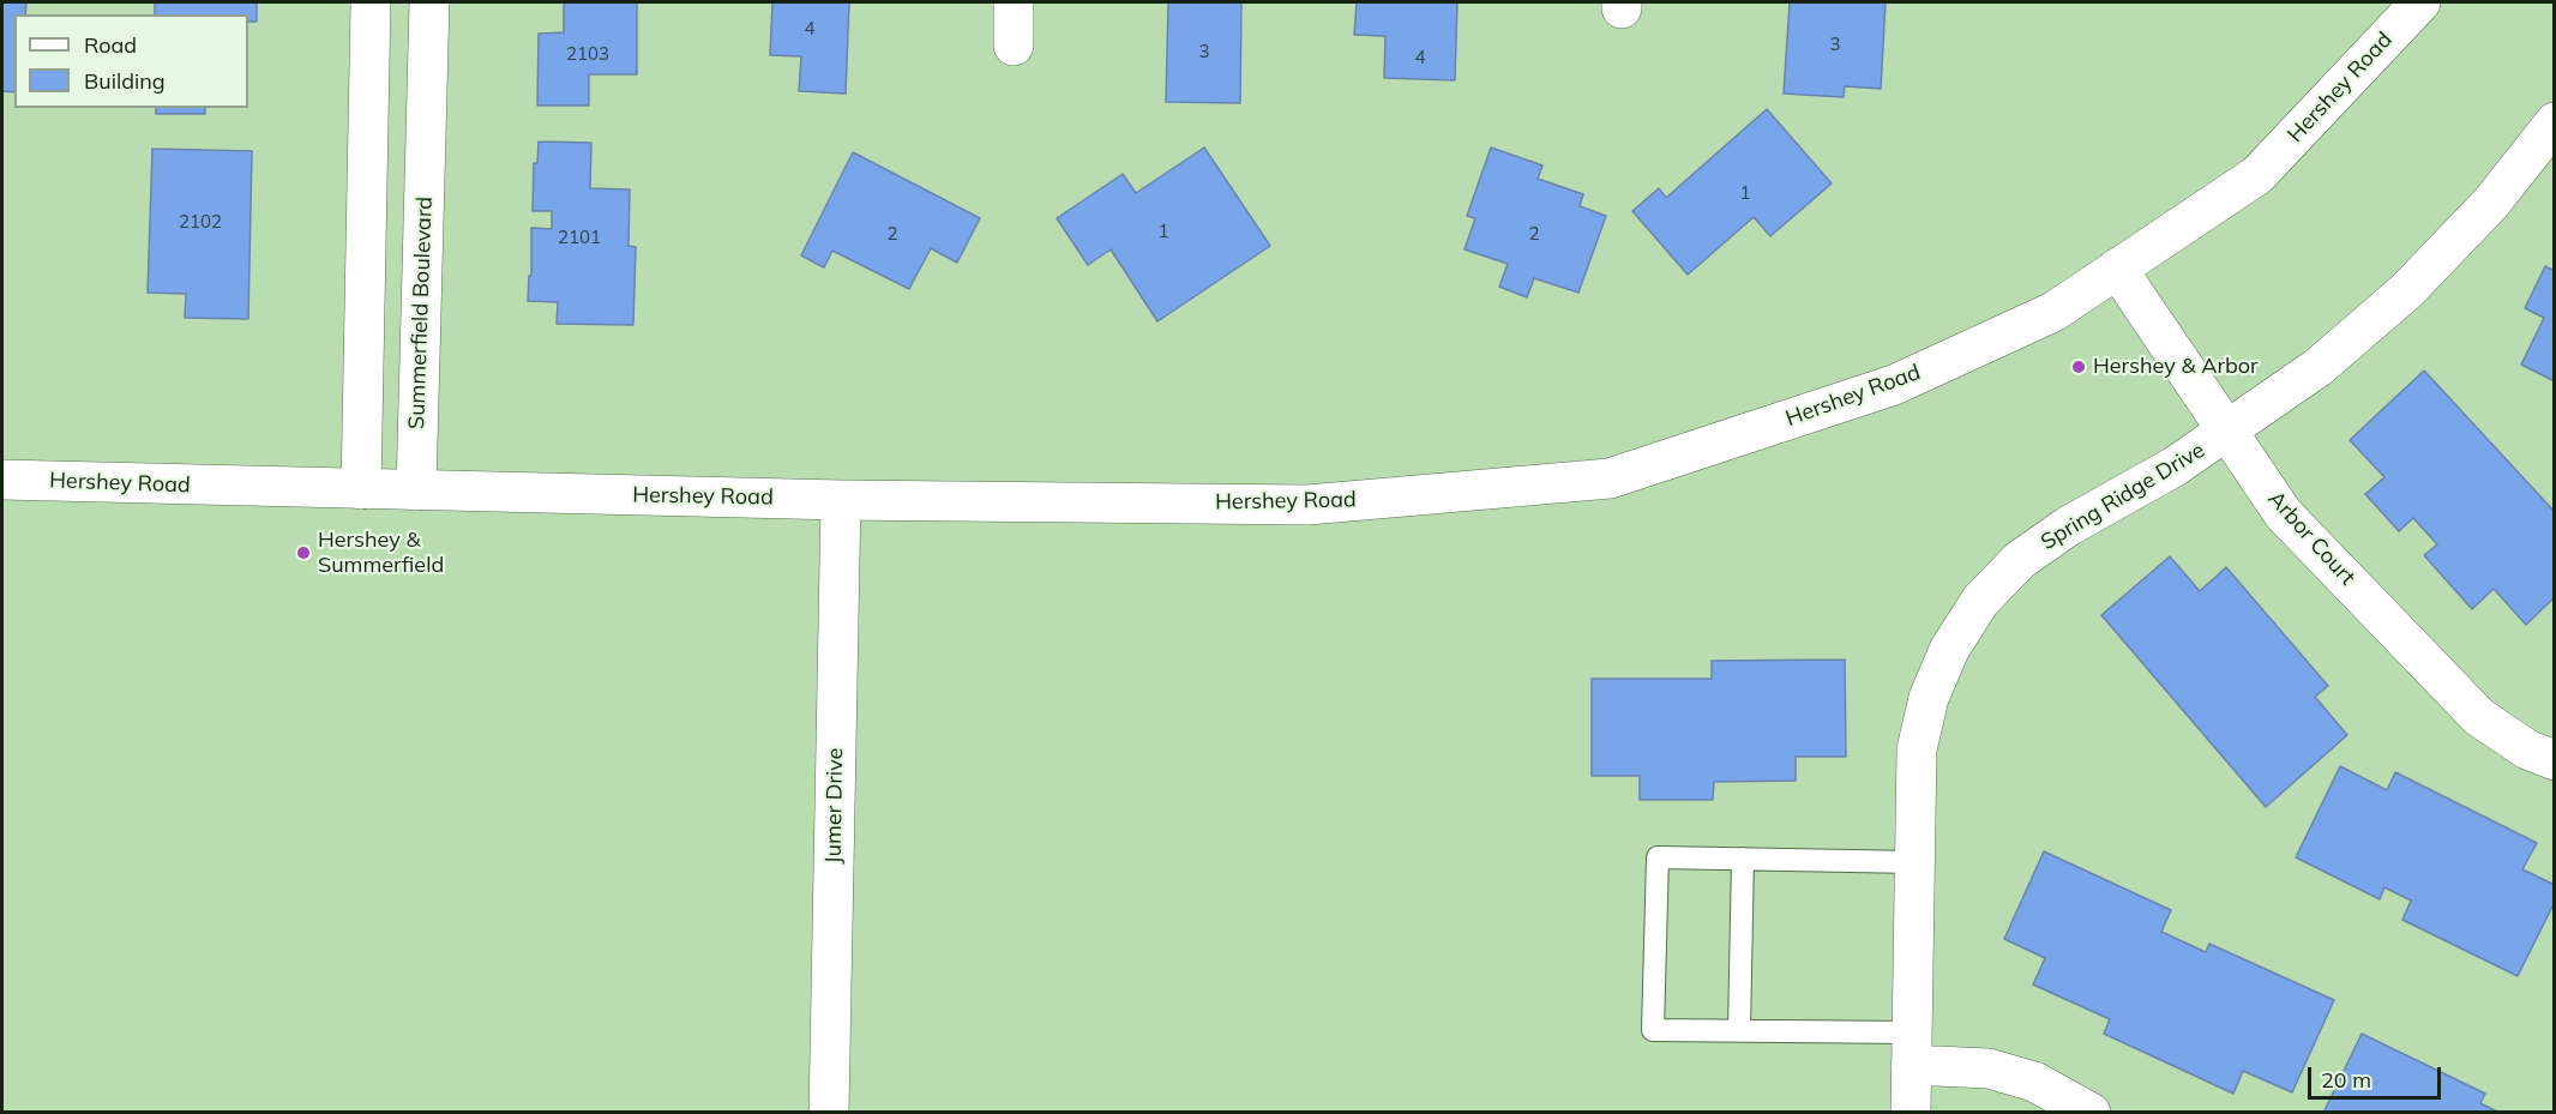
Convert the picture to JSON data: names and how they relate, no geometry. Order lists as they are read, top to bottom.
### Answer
{
  "streets": {
    "street": [
      "Hershey Road",
      "Summerfield Boulevard",
      "Spring Ridge Drive",
      "Arbor Court",
      "Jumer Drive"
    ]
  },
  "crossings": [
    ["Hershey Road", "Summerfield Boulevard"],
    ["Hershey Road", "Arbor Court"],
    ["Hershey Road", "Jumer Drive"],
    ["Spring Ridge Drive", "Arbor Court"]
  ],
  "places": ["Hershey & Arbor", "Hershey & Summerfield"],
  "house_numbers": [
    "4",
    "3",
    "3",
    "2103",
    "4",
    "1",
    "2102",
    "1",
    "2",
    "2",
    "2101"
  ],
  "legend": ["Road", "Building"],
  "scale_bar": "20 m"
}
